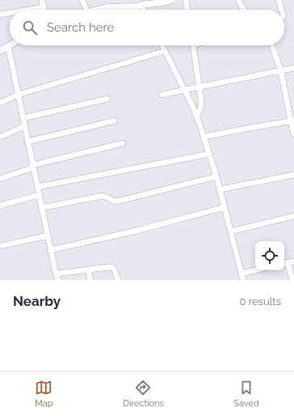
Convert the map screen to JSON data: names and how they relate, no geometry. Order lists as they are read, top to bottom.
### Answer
{
  "page": {
    "search": "Search here",
    "heading": ["Nearby", "0 results"],
    "nav": ["Map", "Directions", "Saved"]
  }
}
